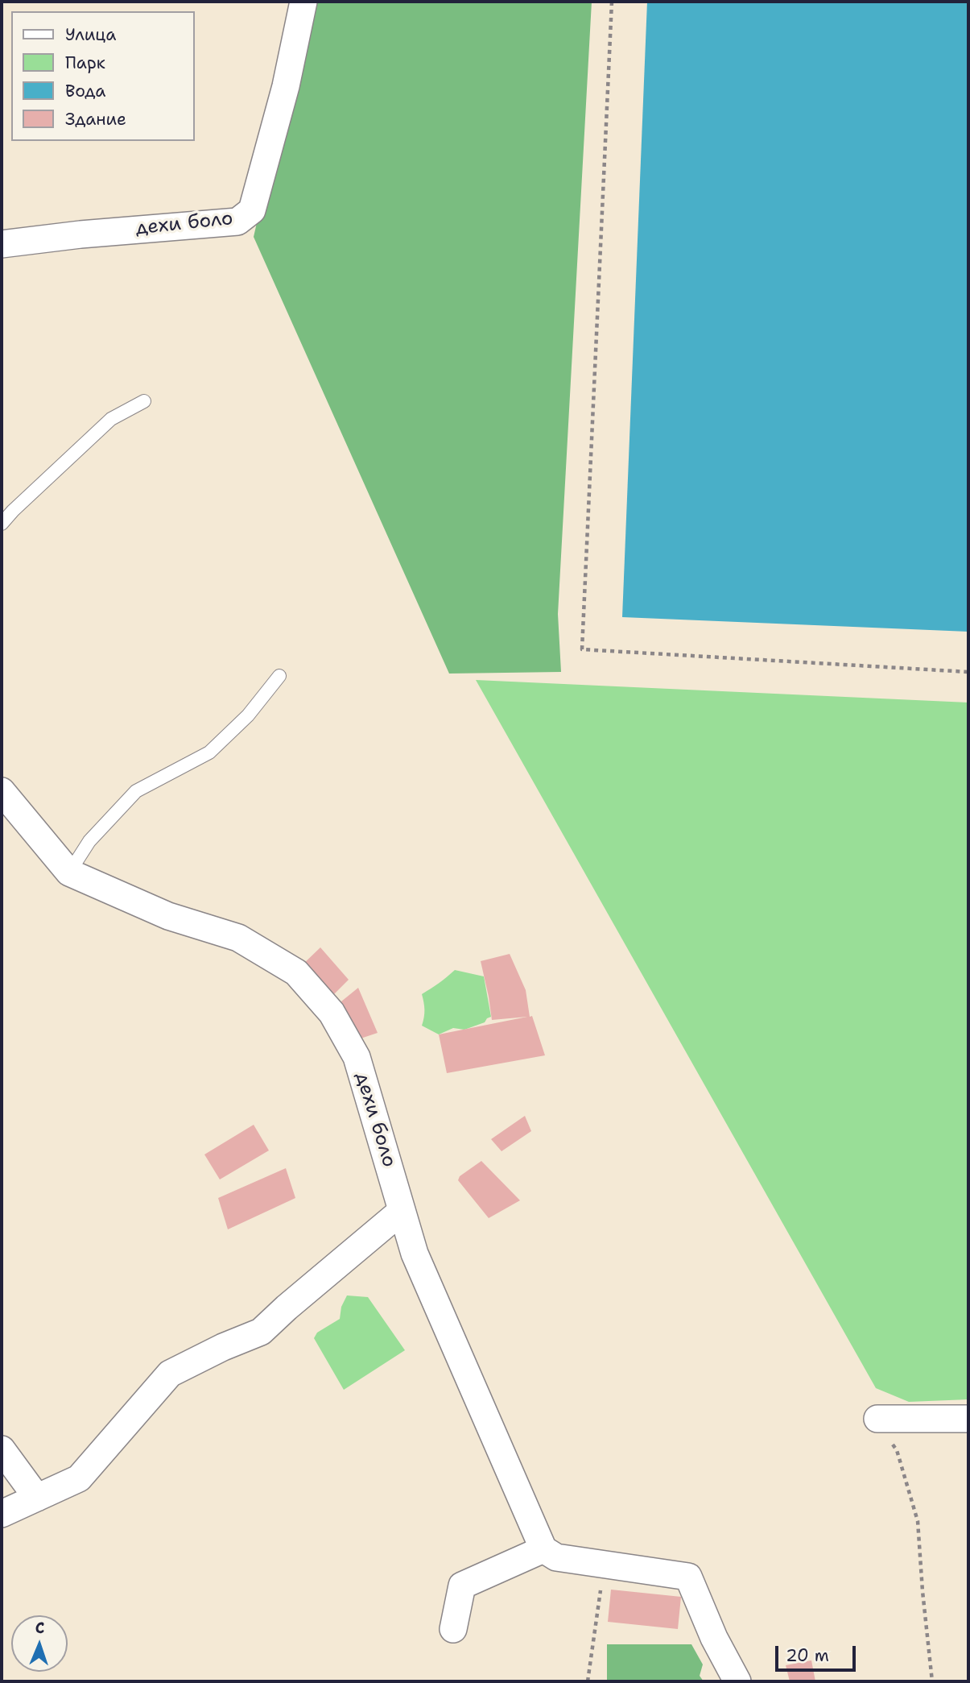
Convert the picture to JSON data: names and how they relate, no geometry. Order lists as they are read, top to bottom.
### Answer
{
  "streets": {
    "street": ["дехи боло"]
  },
  "legend": [
    "Улица",
    "Парк",
    "Вода",
    "Здание"
  ],
  "scale_bar": "20 m",
  "north": "top"
}
